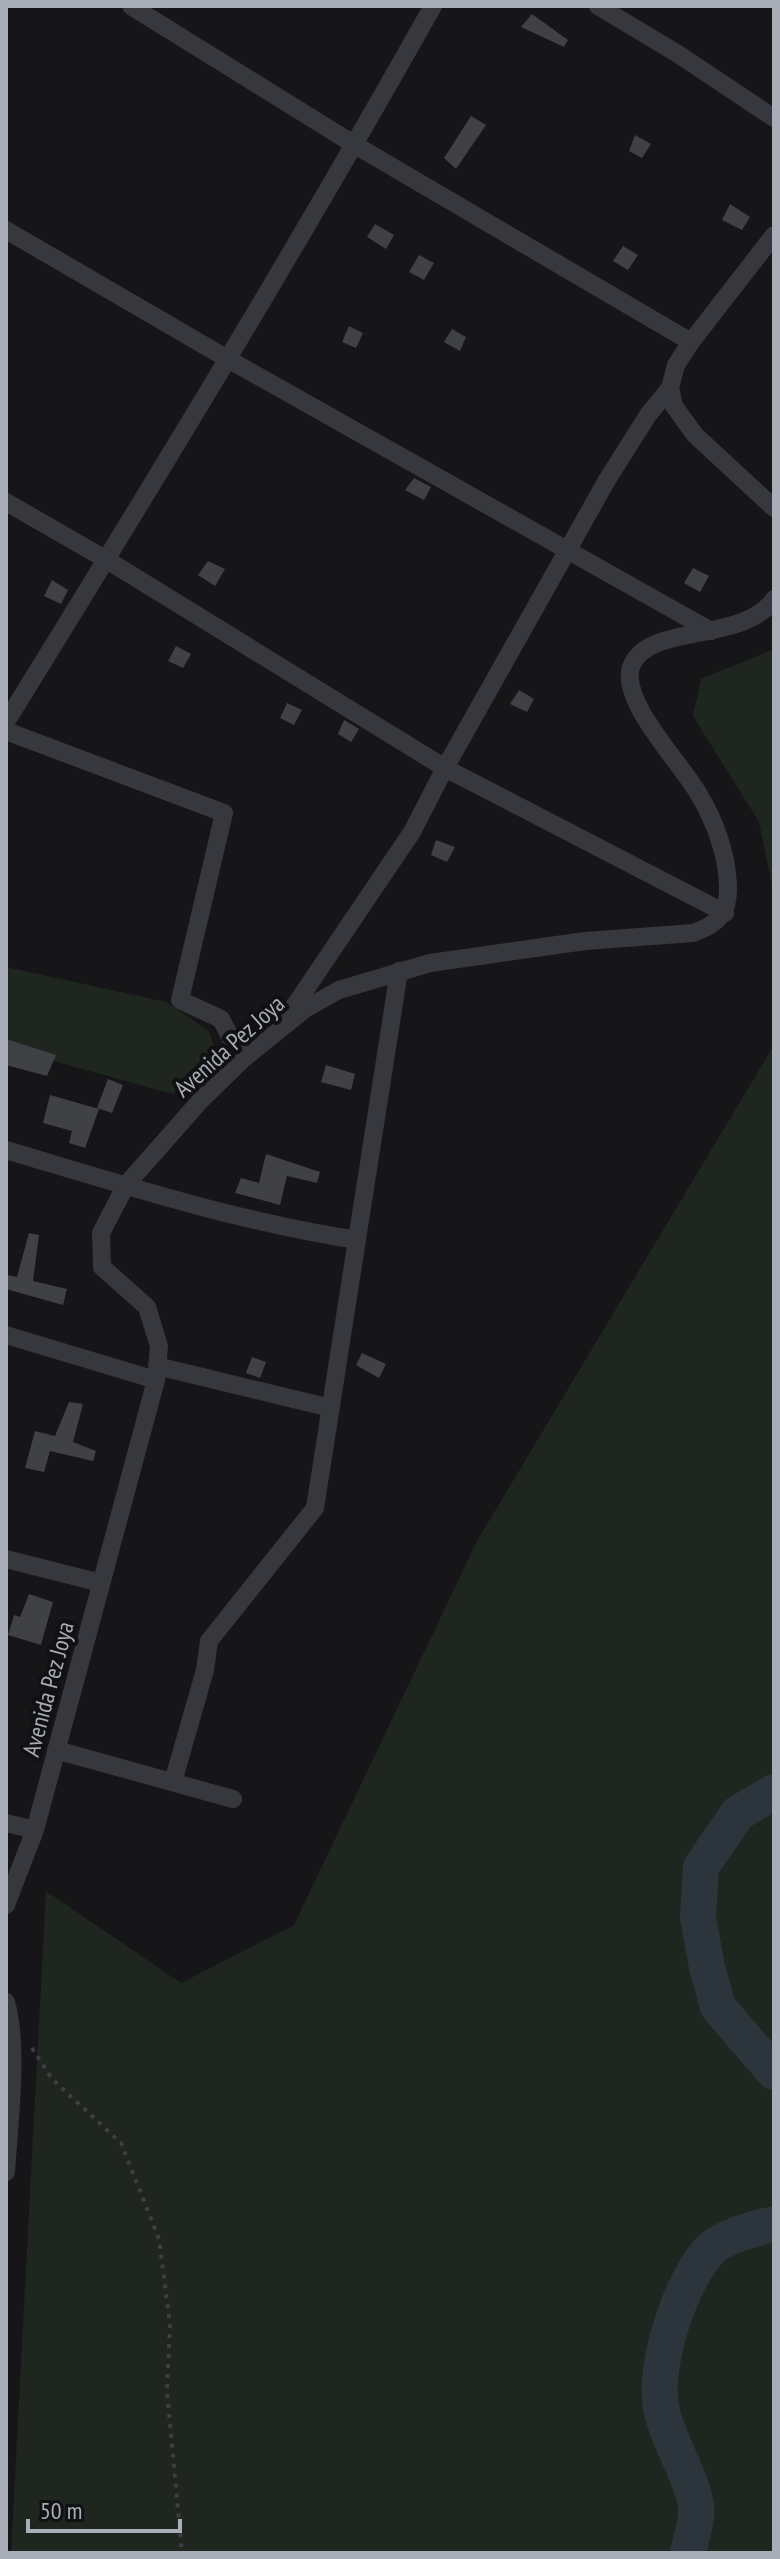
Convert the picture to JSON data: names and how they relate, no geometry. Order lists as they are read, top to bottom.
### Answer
{
  "streets": {
    "street": ["Avenida Pez Joya"]
  },
  "scale_bar": "50 m"
}
